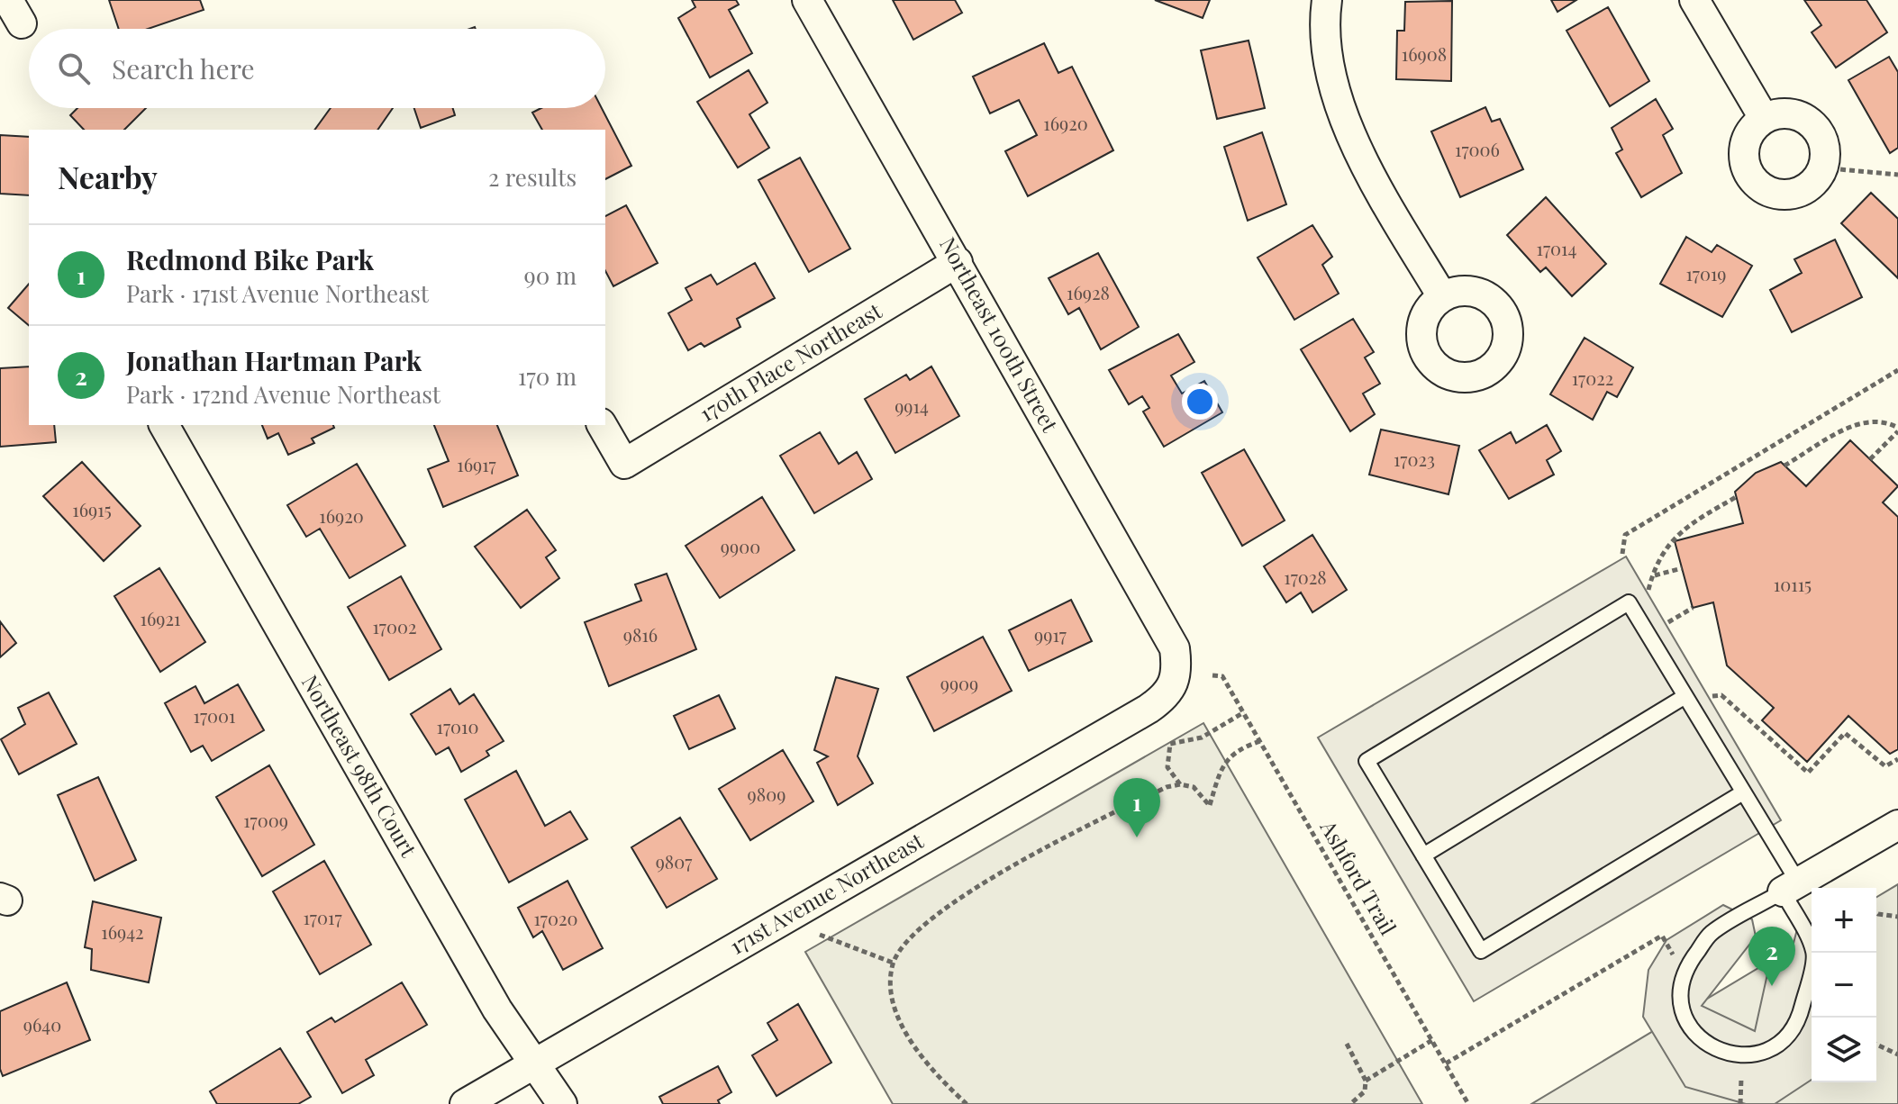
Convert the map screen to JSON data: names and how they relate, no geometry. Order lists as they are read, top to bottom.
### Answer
{
  "streets": {
    "street": [
      "Northeast 100th Street",
      "170th Place Northeast",
      "Northeast 98th Court",
      "171st Avenue Northeast"
    ],
    "path": ["Ashford Trail"]
  },
  "crossings": [
    ["Northeast 100th Street", "170th Place Northeast"],
    ["Northeast 100th Street", "171st Avenue Northeast"],
    ["Northeast 98th Court", "171st Avenue Northeast"]
  ],
  "house_numbers": [
    "16908",
    "16920",
    "17006",
    "17014",
    "17019",
    "16928",
    "17022",
    "9914",
    "17023",
    "16917",
    "16915",
    "16920",
    "9900",
    "17028",
    "10115",
    "16921",
    "17002",
    "9816",
    "9917",
    "9909",
    "17001",
    "17010",
    "9809",
    "17009",
    "9807",
    "17017",
    "17020",
    "16942",
    "9640"
  ],
  "page": {
    "search": "Search here",
    "heading": ["Nearby", "2 results"],
    "list": [
      {
        "mark": "1",
        "name": "Redmond Bike Park",
        "note": "Park · 171st Avenue Northeast",
        "value": "90 m"
      },
      {
        "mark": "2",
        "name": "Jonathan Hartman Park",
        "note": "Park · 172nd Avenue Northeast",
        "value": "170 m"
      }
    ],
    "pins": ["1", "2"],
    "map_buttons": ["+", "−"]
  }
}
